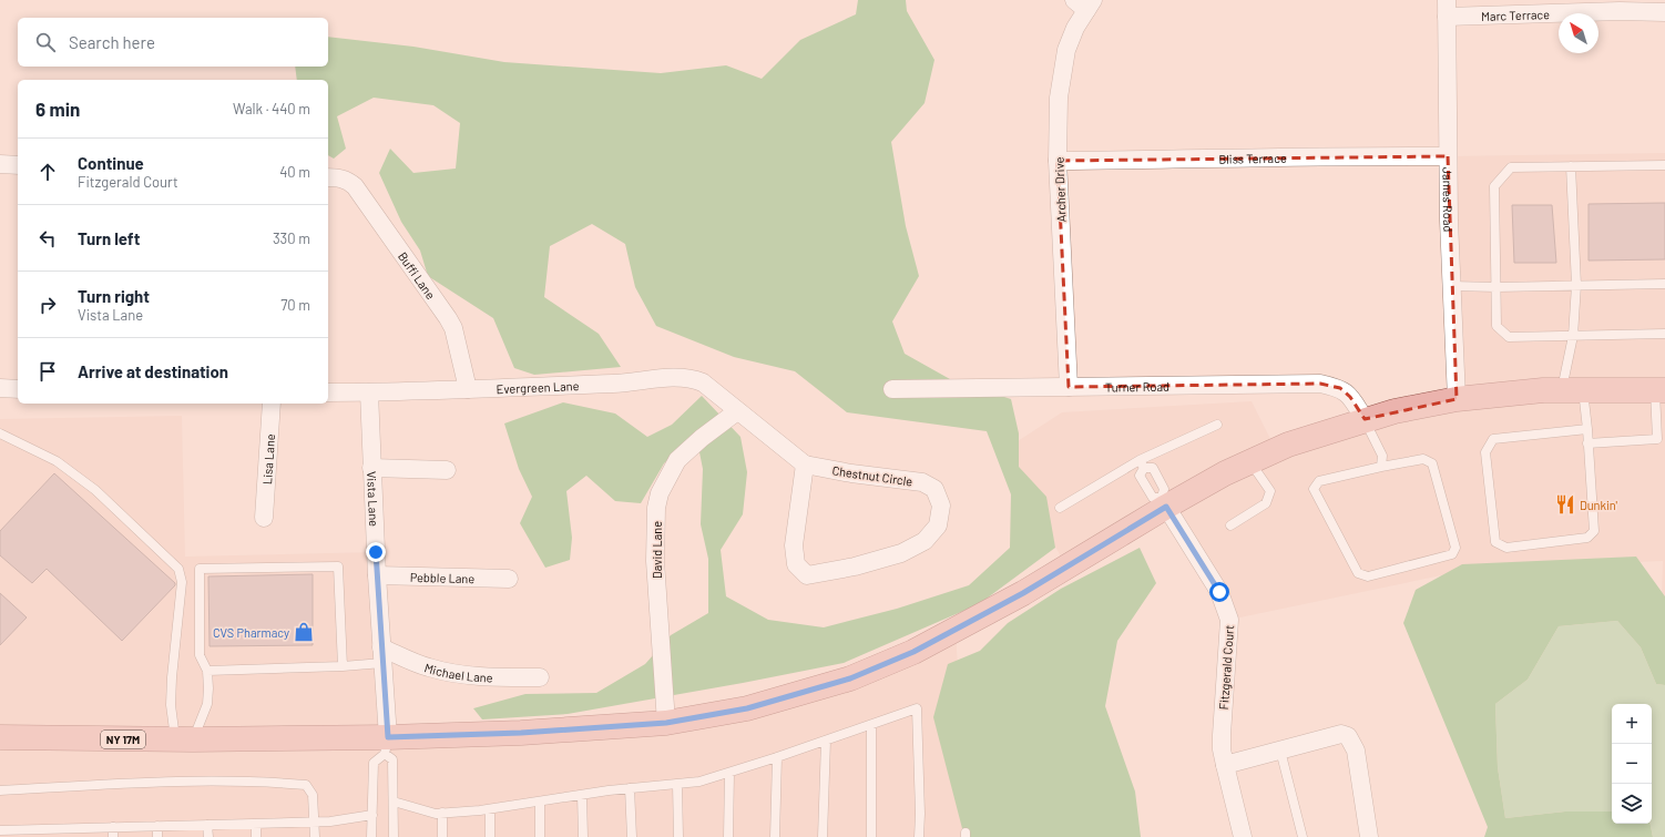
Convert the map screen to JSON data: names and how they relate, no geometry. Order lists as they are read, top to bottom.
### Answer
{
  "streets": {
    "main road": ["NY 17M"],
    "street": [
      "Marc Terrace",
      "Bliss Terrace",
      "Archer Drive",
      "James Road",
      "Buffi Lane",
      "Turner Road",
      "Evergreen Lane",
      "Lisa Lane",
      "Chestnut Circle",
      "Vista Lane",
      "David Lane",
      "Pebble Lane",
      "Fitzgerald Court",
      "Michael Lane"
    ]
  },
  "crossings": [
    ["Marc Terrace", "James Road"],
    ["Bliss Terrace", "Archer Drive"],
    ["Bliss Terrace", "James Road"],
    ["Archer Drive", "Turner Road"],
    ["James Road", "NY 17M"],
    ["Buffi Lane", "Evergreen Lane"],
    ["Turner Road", "NY 17M"],
    ["Evergreen Lane", "Chestnut Circle"],
    ["Evergreen Lane", "Vista Lane"],
    ["Evergreen Lane", "David Lane"],
    ["Chestnut Circle", "David Lane"],
    ["Vista Lane", "Pebble Lane"],
    ["Vista Lane", "Michael Lane"],
    ["Vista Lane", "NY 17M"],
    ["David Lane", "NY 17M"],
    ["Fitzgerald Court", "NY 17M"]
  ],
  "places": {
    "restaurant": ["Dunkin'"],
    "shop": ["CVS Pharmacy"]
  },
  "north": "top left",
  "page": {
    "search": "Search here",
    "heading": ["6 min", "Walk · 440 m"],
    "list": [
      ["Continue", "Fitzgerald Court", "40 m"],
      ["Turn left", "330 m"],
      ["Turn right", "Vista Lane", "70 m"],
      "Arrive at destination"
    ],
    "map_buttons": ["+", "−"]
  }
}
